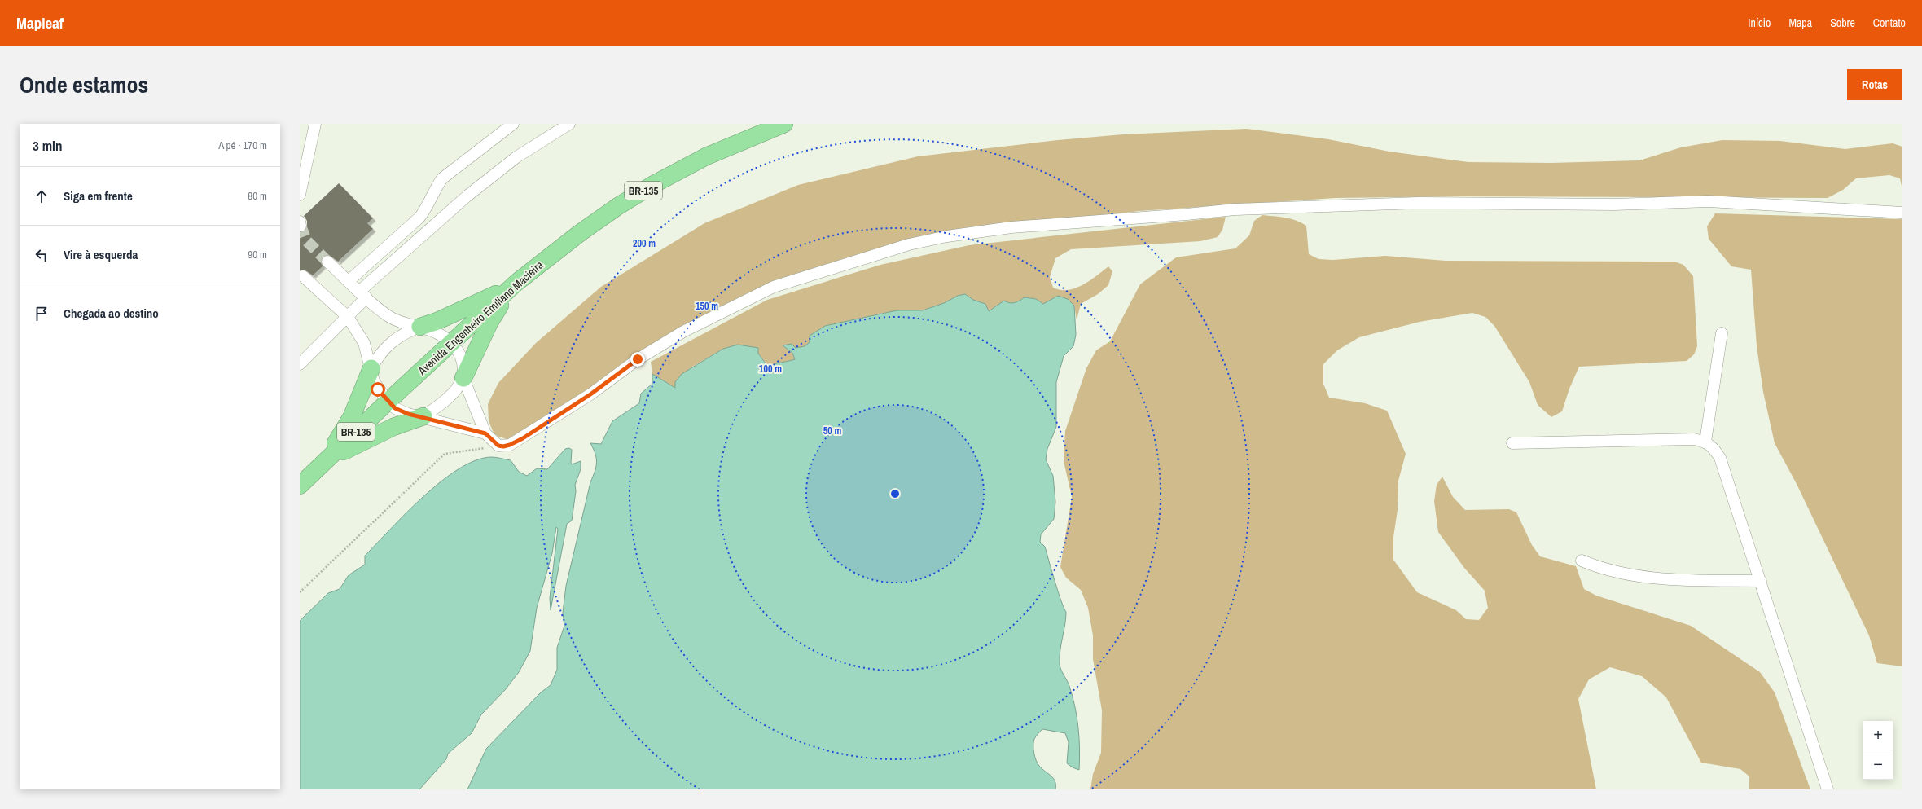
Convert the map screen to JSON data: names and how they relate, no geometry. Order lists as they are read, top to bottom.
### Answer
{
  "streets": {
    "highway": ["BR-135", "Avenida Engenheiro Emiliano Macieira"]
  },
  "page": {
    "header": "Mapleaf",
    "nav": [
      "Início",
      "Mapa",
      "Sobre",
      "Contato"
    ],
    "title": "Onde estamos",
    "buttons": "Rotas",
    "heading": ["3 min", "A pé · 170 m"],
    "list": [
      ["Siga em frente", "80 m"],
      ["Vire à esquerda", "90 m"],
      "Chegada ao destino"
    ],
    "map_buttons": ["+", "−"]
  },
  "rings": [
    "200 m",
    "150 m",
    "100 m",
    "50 m"
  ]
}
